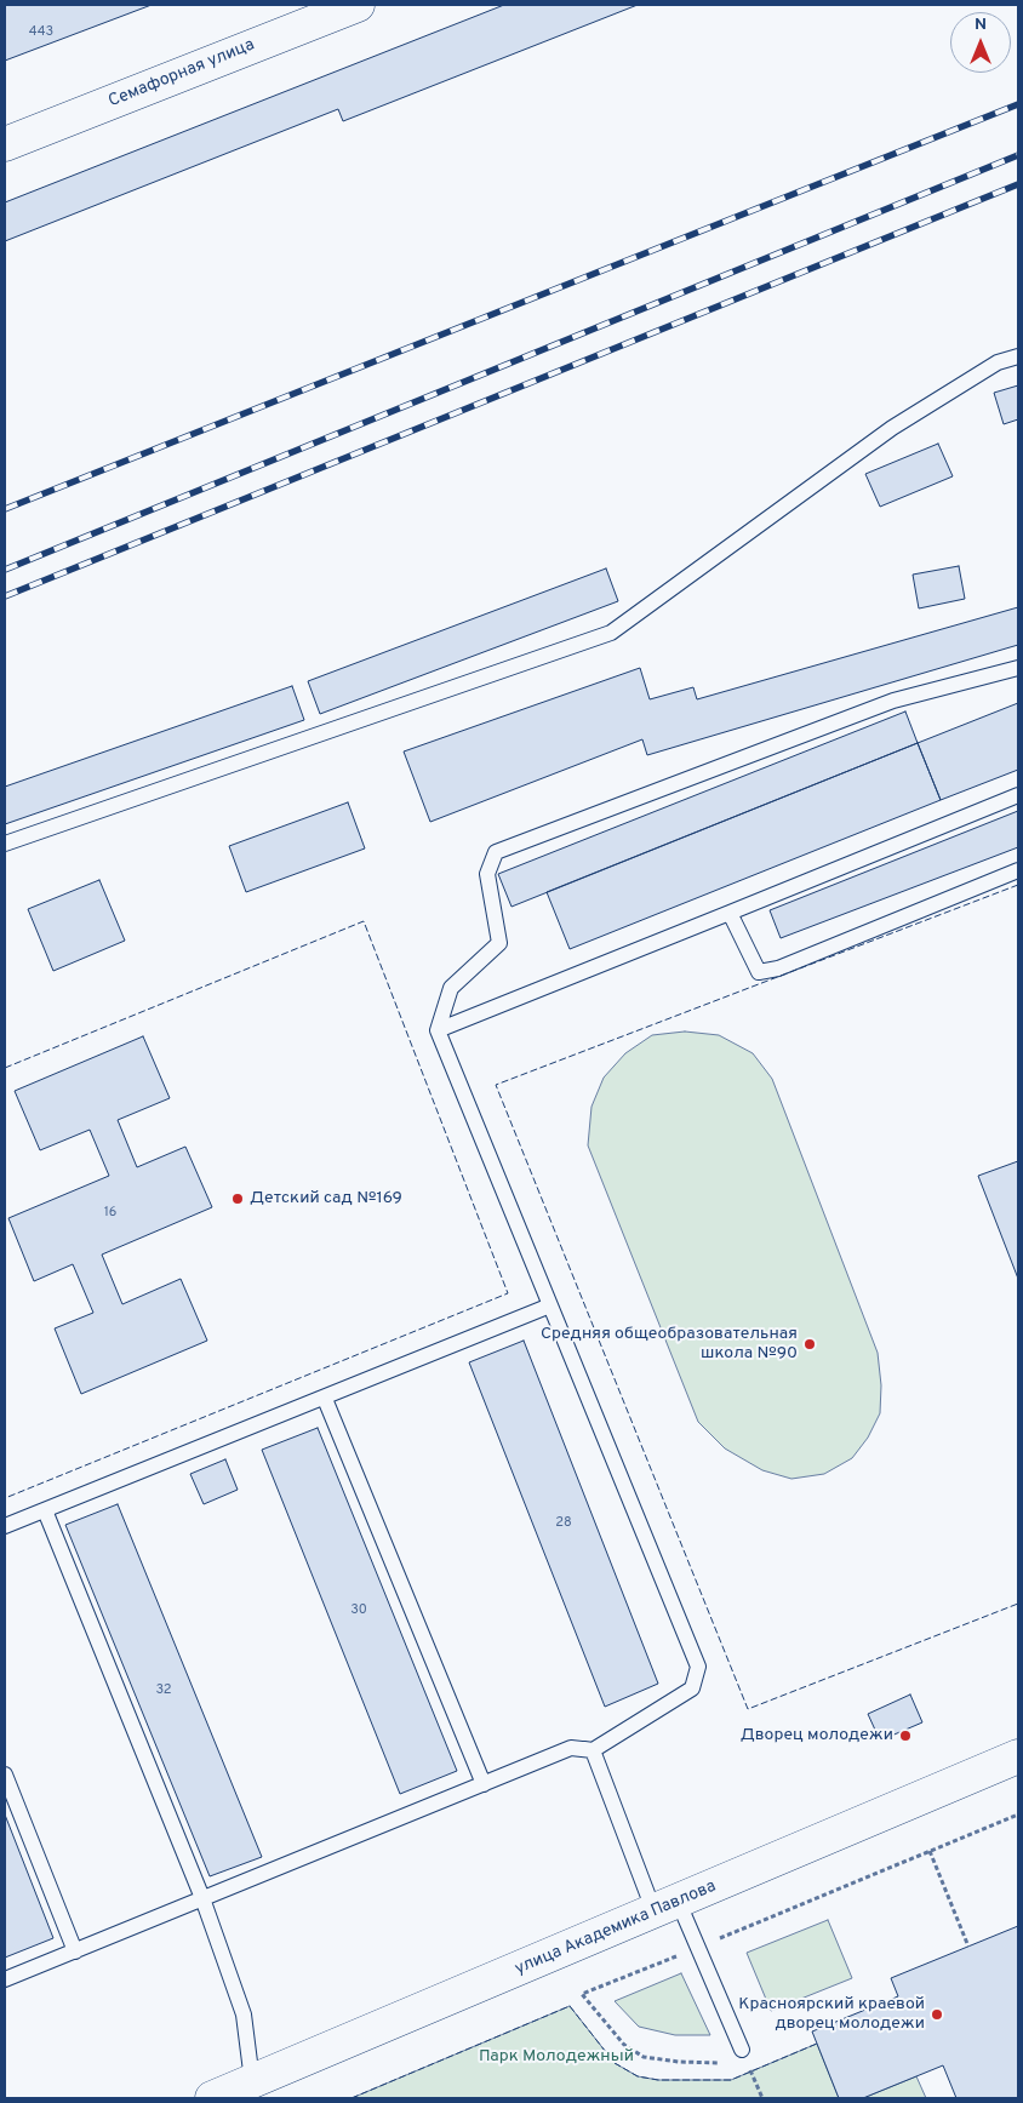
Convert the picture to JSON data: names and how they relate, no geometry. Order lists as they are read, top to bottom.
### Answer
{
  "streets": {
    "main road": ["Семафорная улица", "улица Академика Павлова"]
  },
  "parks": ["Парк Молодежный"],
  "places": [
    "Детский сад №169",
    "Средняя общеобразовательная школа №90",
    "Дворец молодежи",
    "Красноярский краевой дворец молодежи"
  ],
  "house_numbers": [
    "443",
    "16",
    "28",
    "30",
    "32"
  ],
  "north": "top"
}
